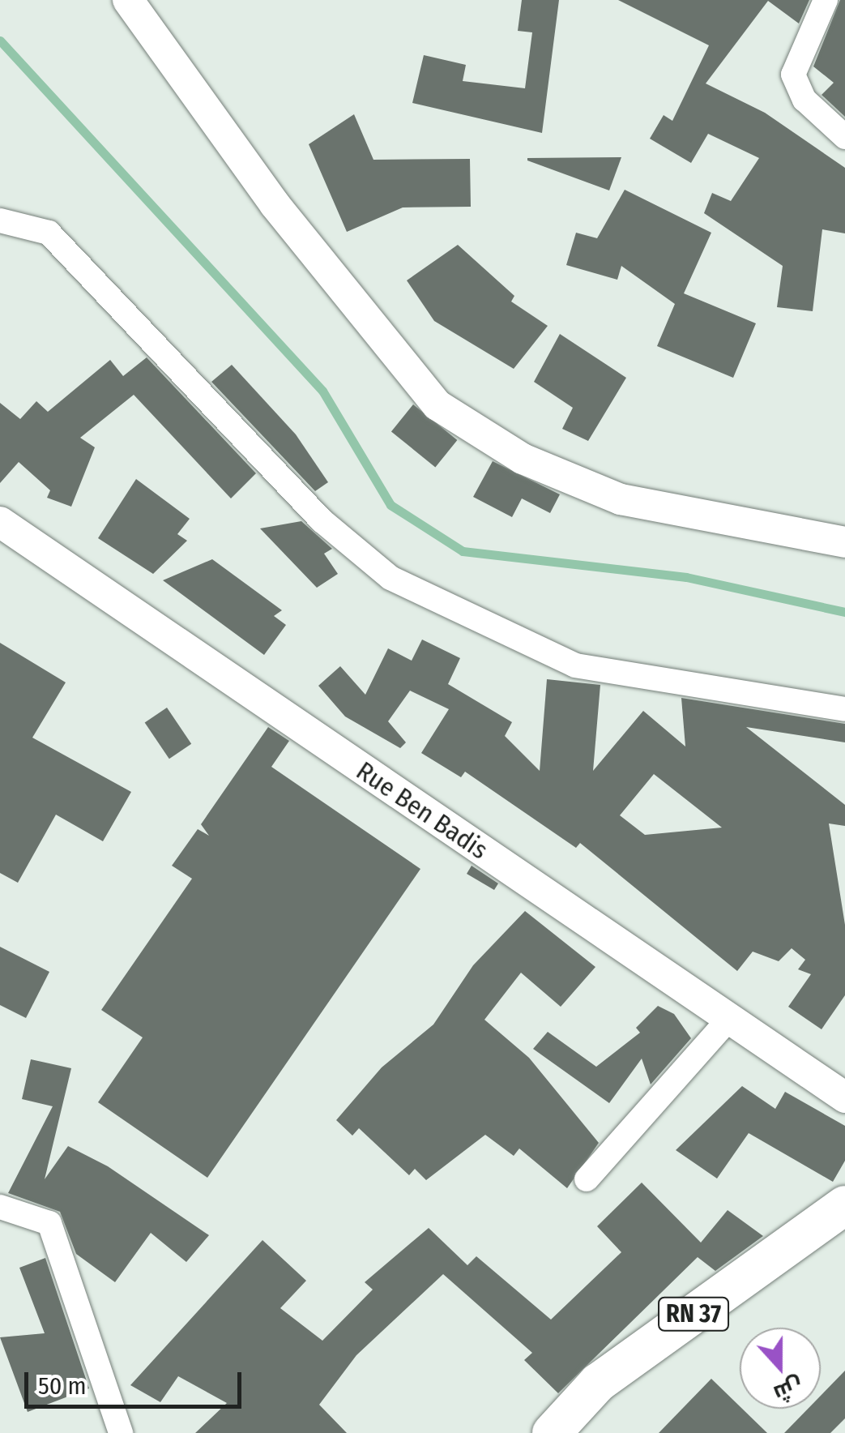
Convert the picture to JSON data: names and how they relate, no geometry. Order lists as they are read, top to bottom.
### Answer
{
  "streets": {
    "main road": ["RN 37"],
    "street": ["Rue Ben Badis"]
  },
  "scale_bar": "50 m",
  "north": "bottom"
}
